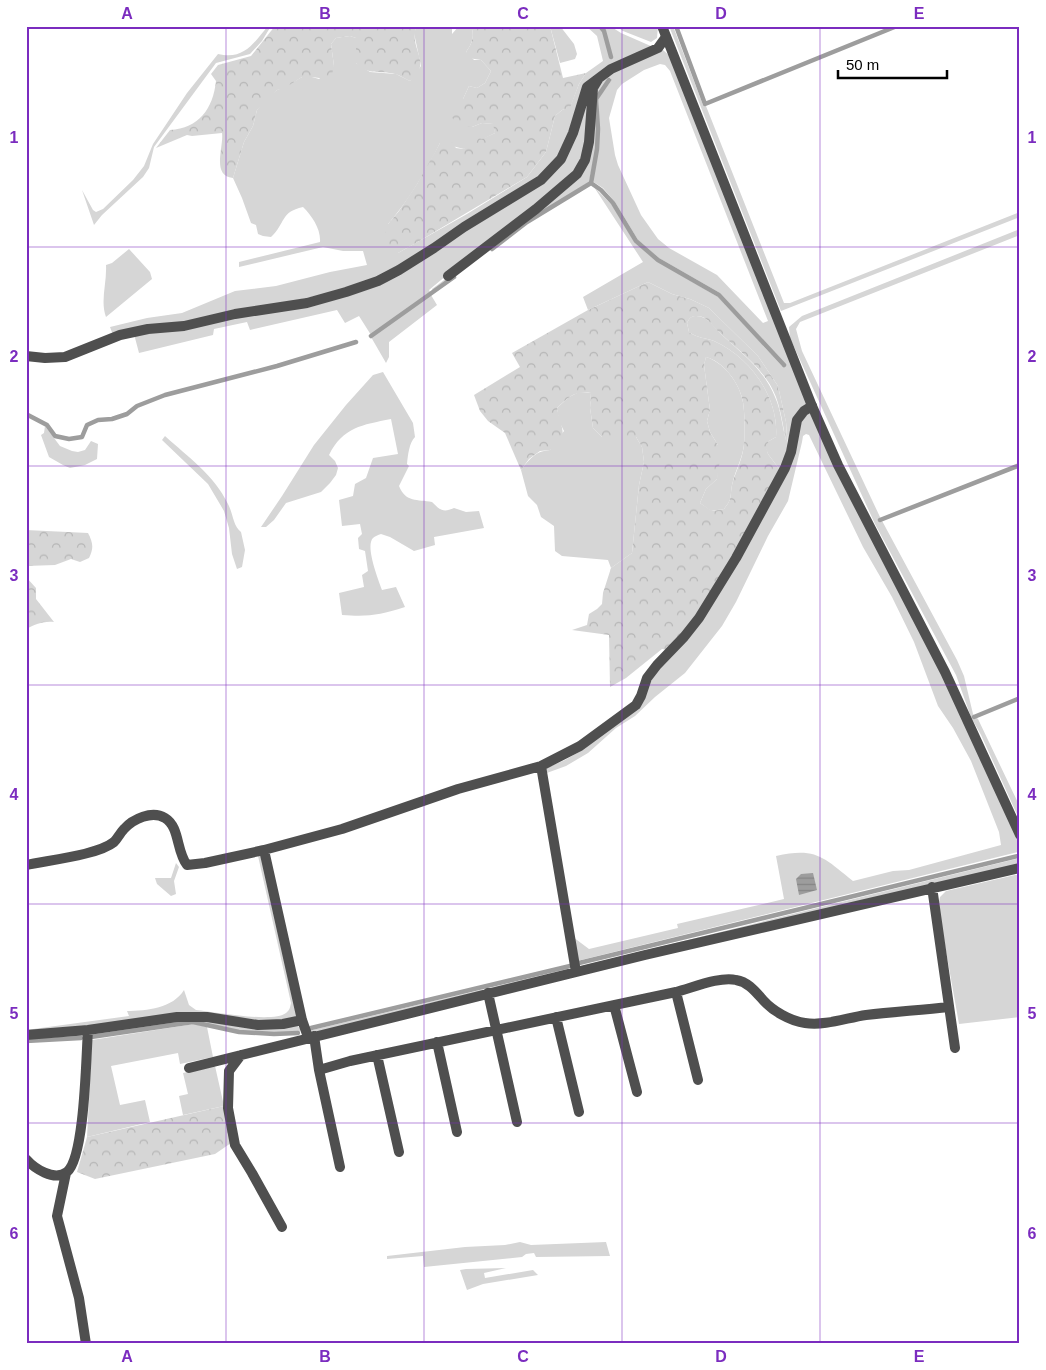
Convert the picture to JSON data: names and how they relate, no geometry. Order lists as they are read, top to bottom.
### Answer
{
  "scale_bar": "50 m",
  "grid": {
    "columns": [
      "A",
      "B",
      "C",
      "D",
      "E"
    ],
    "rows": [
      "1",
      "2",
      "3",
      "4",
      "5",
      "6"
    ]
  }
}
